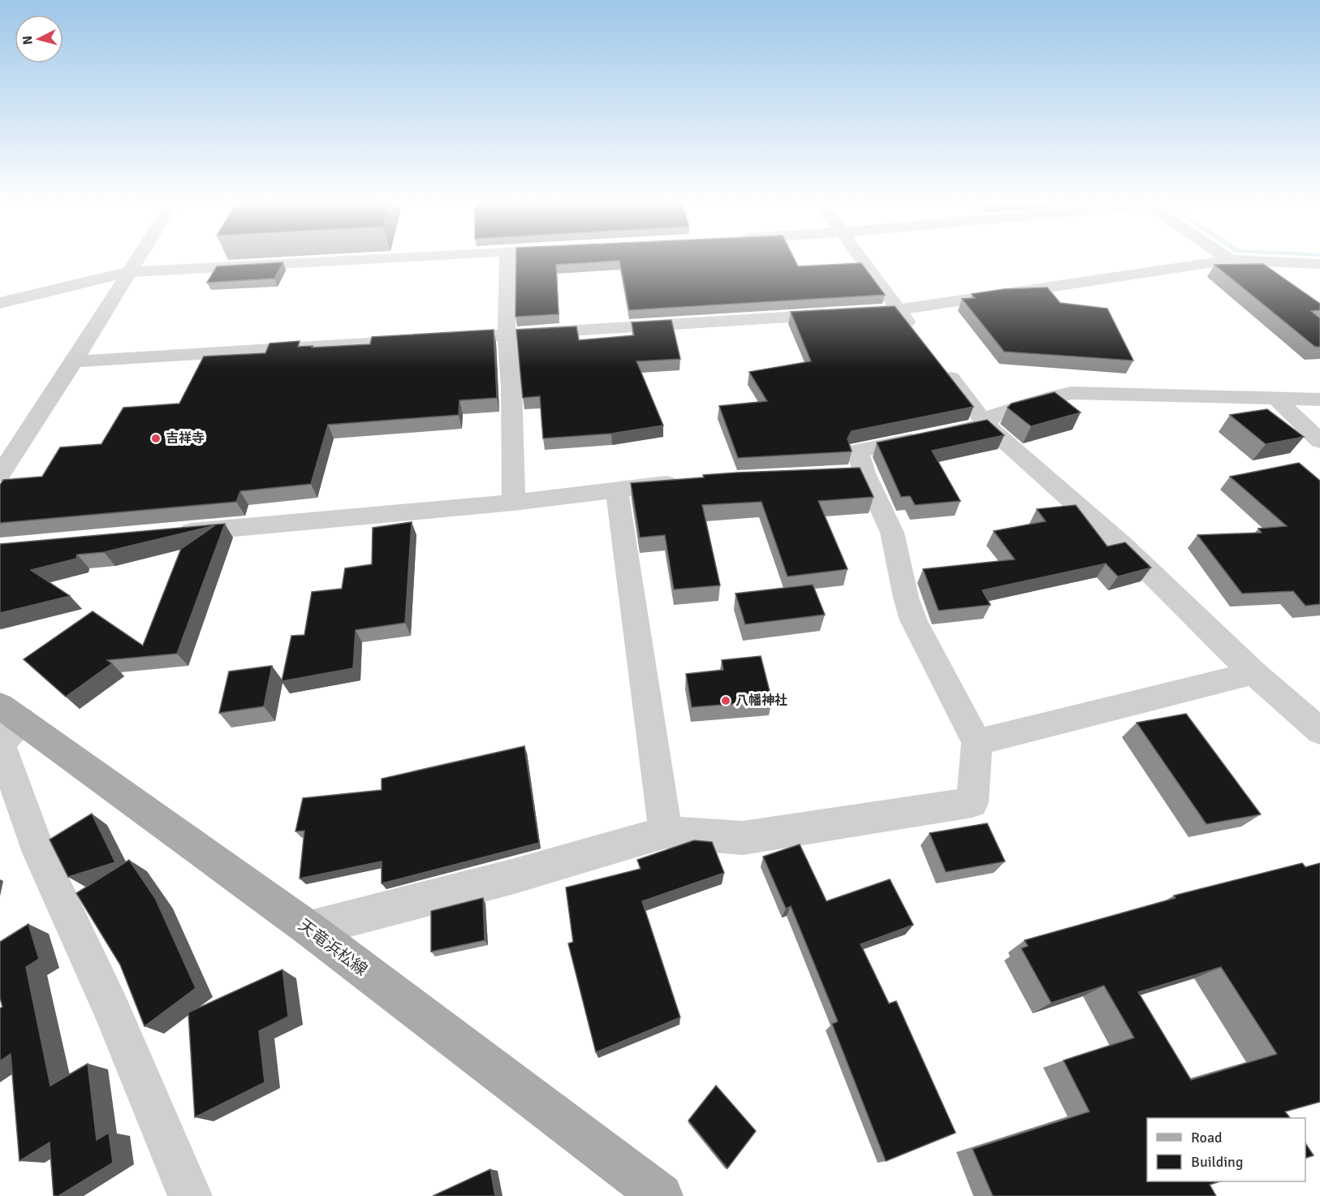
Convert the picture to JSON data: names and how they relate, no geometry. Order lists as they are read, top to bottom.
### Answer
{
  "streets": {
    "main road": ["天竜浜松線"]
  },
  "places": ["吉祥寺", "八幡神社"],
  "legend": ["Road", "Building"],
  "north": "left"
}
